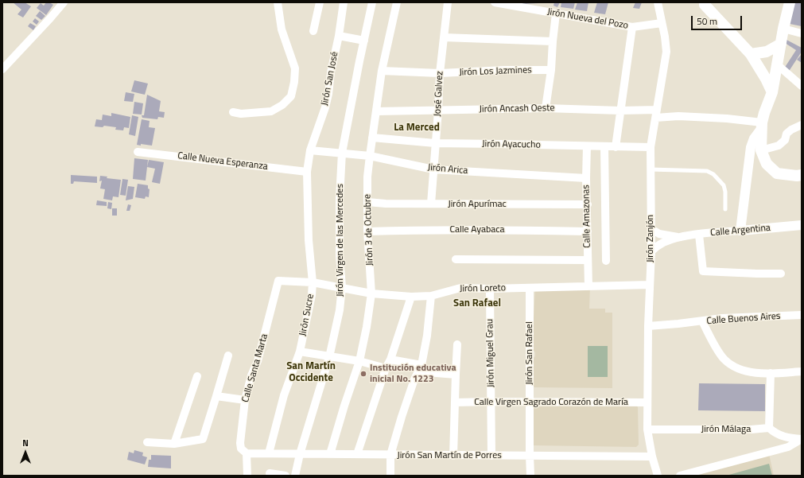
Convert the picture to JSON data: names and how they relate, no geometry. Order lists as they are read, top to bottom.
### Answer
{
  "streets": {
    "street": [
      "Jirón Nueva del Pozo",
      "Jirón Los Jazmines",
      "Jirón San José",
      "José Galvez",
      "Jirón Ancash Oeste",
      "Jirón Ayacucho",
      "Calle Nueva Esperanza",
      "Jirón Arica",
      "Jirón Apurímac",
      "Calle Amazonas",
      "Jirón 3 de Octubre",
      "Calle Ayabaca",
      "Calle Argentina",
      "Jirón Zanjón",
      "Jirón Virgen de las Mercedes",
      "Jirón Loreto",
      "Jirón Sucre",
      "Calle Buenos Aires",
      "Jirón Miguel Grau",
      "Jirón San Rafael",
      "Calle Santa Marta",
      "Calle Virgen Sagrado Corazón de María",
      "Jirón Málaga",
      "Jirón San Martín de Porres"
    ]
  },
  "crossings": [
    ["Jirón Nueva del Pozo", "Jirón Zanjón"],
    ["Jirón Los Jazmines", "José Galvez"],
    ["Jirón Los Jazmines", "Jirón 3 de Octubre"],
    ["Jirón San José", "Calle Nueva Esperanza"],
    ["Jirón San José", "Jirón Arica"],
    ["Jirón San José", "Jirón Sucre"],
    ["José Galvez", "Jirón Ancash Oeste"],
    ["José Galvez", "Jirón Ayacucho"],
    ["José Galvez", "Jirón Arica"],
    ["José Galvez", "Jirón Apurímac"],
    ["Jirón Ancash Oeste", "Jirón 3 de Octubre"],
    ["Jirón Ancash Oeste", "Jirón Zanjón"],
    ["Jirón Ayacucho", "Calle Amazonas"],
    ["Jirón Ayacucho", "Jirón 3 de Octubre"],
    ["Jirón Ayacucho", "Jirón Zanjón"],
    ["Calle Nueva Esperanza", "Jirón Sucre"],
    ["Jirón Arica", "Calle Amazonas"],
    ["Jirón Arica", "Jirón 3 de Octubre"],
    ["Jirón Arica", "Jirón Virgen de las Mercedes"],
    ["Jirón Apurímac", "Calle Amazonas"],
    ["Jirón Apurímac", "Jirón 3 de Octubre"],
    ["Calle Amazonas", "Calle Ayabaca"],
    ["Calle Amazonas", "Jirón Loreto"],
    ["Jirón 3 de Octubre", "Calle Ayabaca"],
    ["Jirón 3 de Octubre", "Jirón Loreto"],
    ["Jirón 3 de Octubre", "Jirón San Martín de Porres"],
    ["Calle Argentina", "Jirón Zanjón"],
    ["Jirón Zanjón", "Jirón Loreto"],
    ["Jirón Zanjón", "Calle Buenos Aires"],
    ["Jirón Zanjón", "Calle Virgen Sagrado Corazón de María"],
    ["Jirón Zanjón", "Jirón Málaga"],
    ["Jirón Zanjón", "Jirón San Martín de Porres"],
    ["Jirón Virgen de las Mercedes", "Jirón Loreto"],
    ["Jirón Virgen de las Mercedes", "Jirón San Martín de Porres"],
    ["Jirón Loreto", "Jirón Sucre"],
    ["Jirón Loreto", "Jirón Miguel Grau"],
    ["Jirón Loreto", "Jirón San Rafael"],
    ["Jirón Loreto", "Calle Santa Marta"],
    ["Jirón Sucre", "Jirón San Martín de Porres"],
    ["Jirón Miguel Grau", "Calle Virgen Sagrado Corazón de María"],
    ["Jirón Miguel Grau", "Jirón San Martín de Porres"],
    ["Jirón San Rafael", "Calle Virgen Sagrado Corazón de María"],
    ["Jirón San Rafael", "Jirón San Martín de Porres"],
    ["Calle Santa Marta", "Jirón San Martín de Porres"]
  ],
  "districts": ["La Merced", "San Rafael", "San Martín Occidente"],
  "places": ["Institución educativa inicial No. 1223"],
  "scale_bar": "50 m",
  "north": "top"
}
